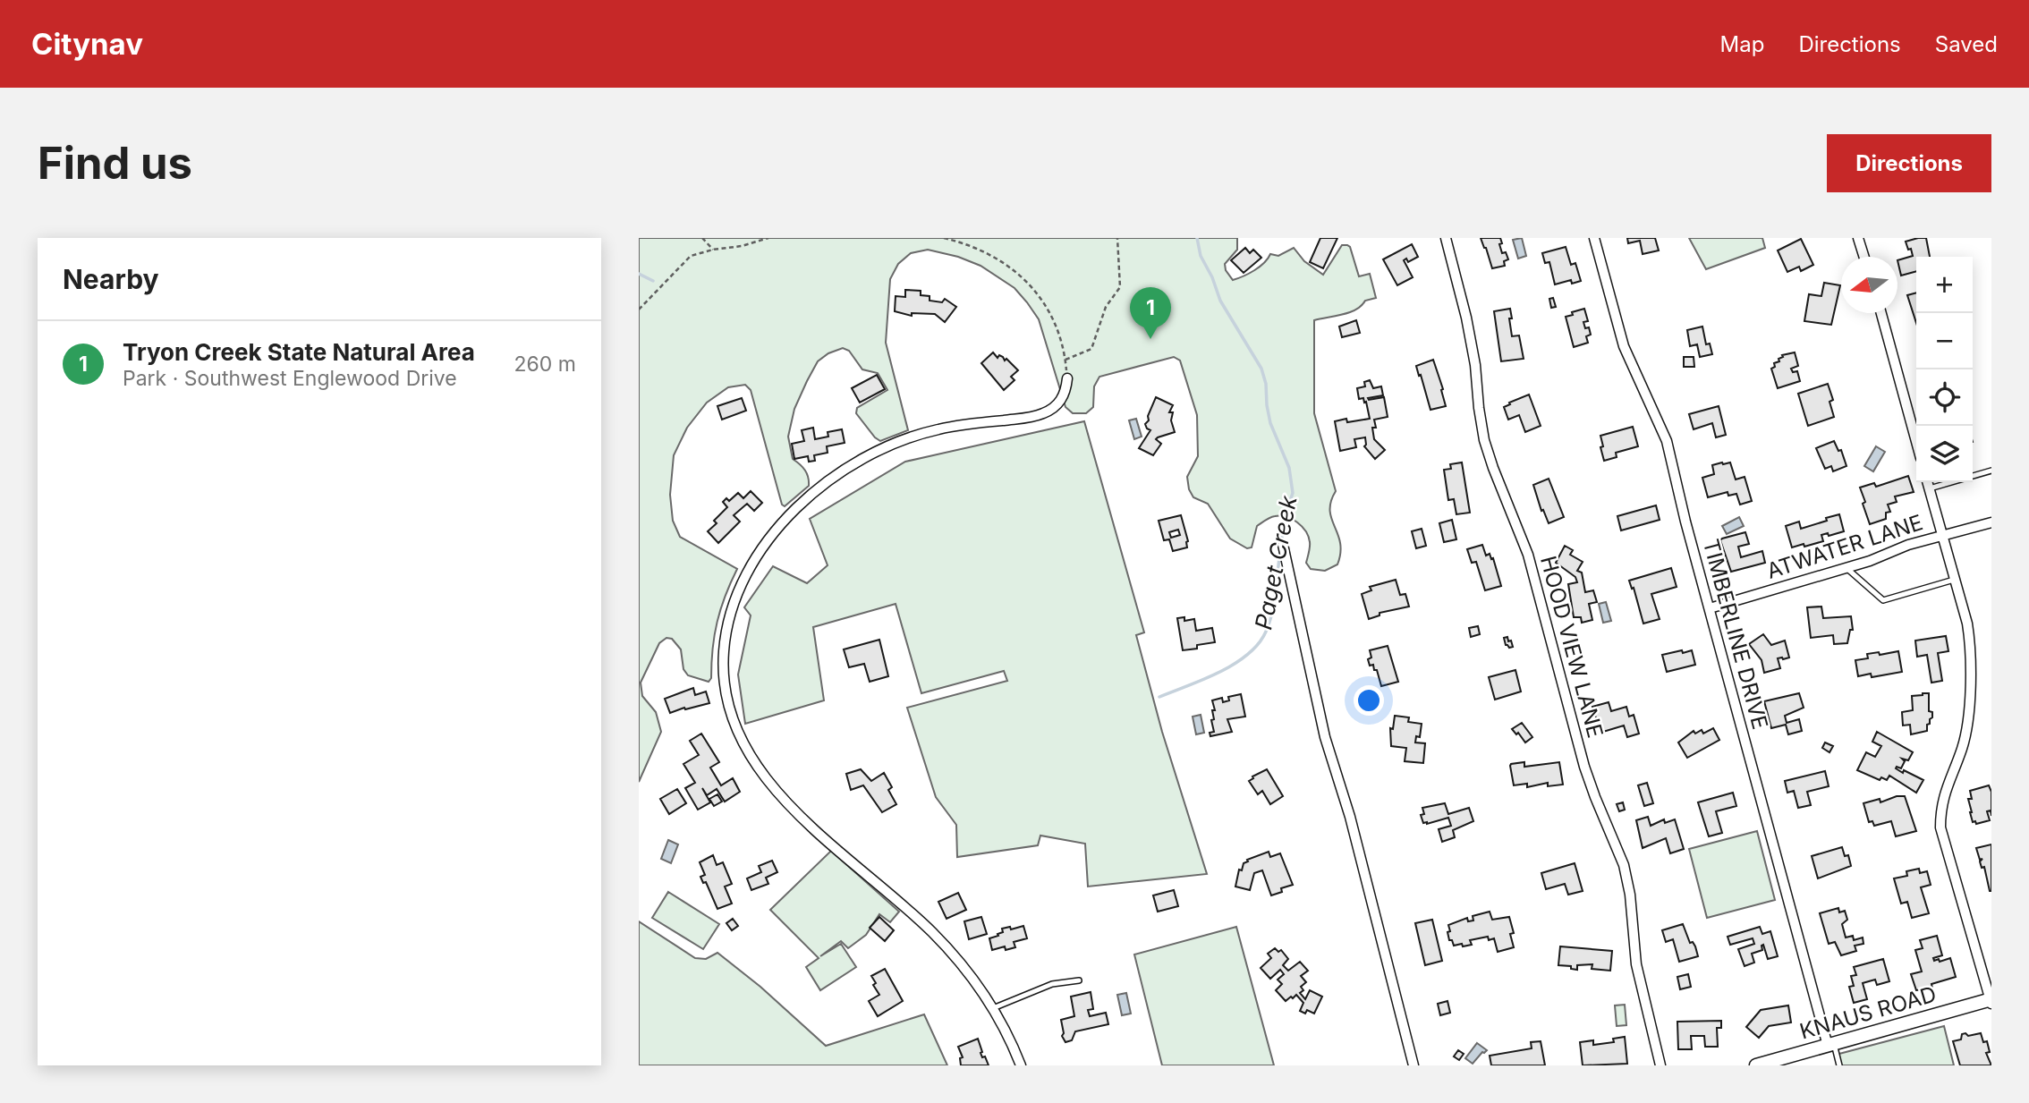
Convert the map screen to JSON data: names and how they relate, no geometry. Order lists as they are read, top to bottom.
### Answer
{
  "streets": {
    "street": [
      "ATWATER LANE",
      "TIMBERLINE DRIVE",
      "HOOD VIEW LANE",
      "KNAUS ROAD"
    ]
  },
  "crossings": [
    ["ATWATER LANE", "TIMBERLINE DRIVE"],
    ["TIMBERLINE DRIVE", "KNAUS ROAD"]
  ],
  "water": ["Paget Creek"],
  "north": "left",
  "page": {
    "header": "Citynav",
    "nav": ["Map", "Directions", "Saved"],
    "buttons": "Directions",
    "title": "Find us",
    "heading": "Nearby",
    "map_buttons": ["+", "−"],
    "pins": "1",
    "list": [
      {
        "mark": "1",
        "name": "Tryon Creek State Natural Area",
        "note": "Park · Southwest Englewood Drive",
        "value": "260 m"
      }
    ]
  }
}
